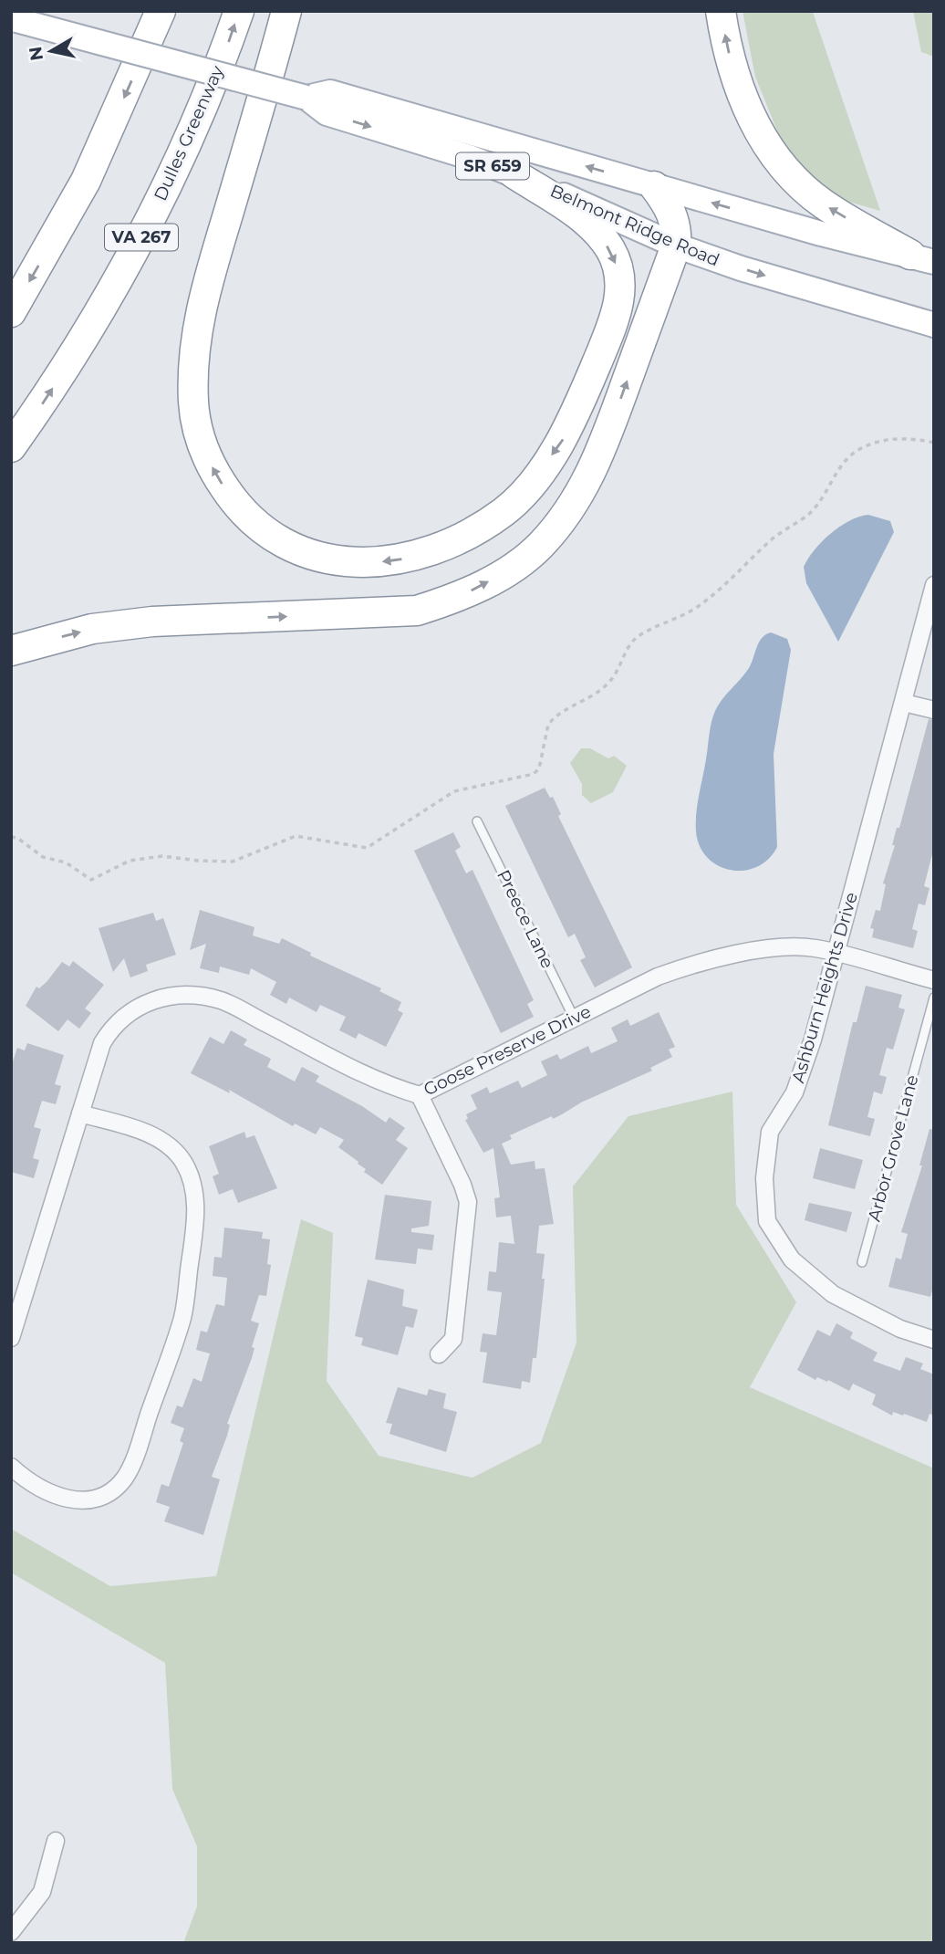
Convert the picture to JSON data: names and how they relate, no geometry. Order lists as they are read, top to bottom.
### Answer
{
  "streets": {
    "highway": ["Dulles Greenway", "VA 267"],
    "main road": ["SR 659", "Belmont Ridge Road"],
    "street": ["Ashburn Heights Drive", "Goose Preserve Drive"],
    "lane": ["Preece Lane", "Arbor Grove Lane"]
  },
  "crossings": [
    ["Preece Lane", "Goose Preserve Drive"],
    ["Ashburn Heights Drive", "Goose Preserve Drive"]
  ],
  "north": "left"
}
